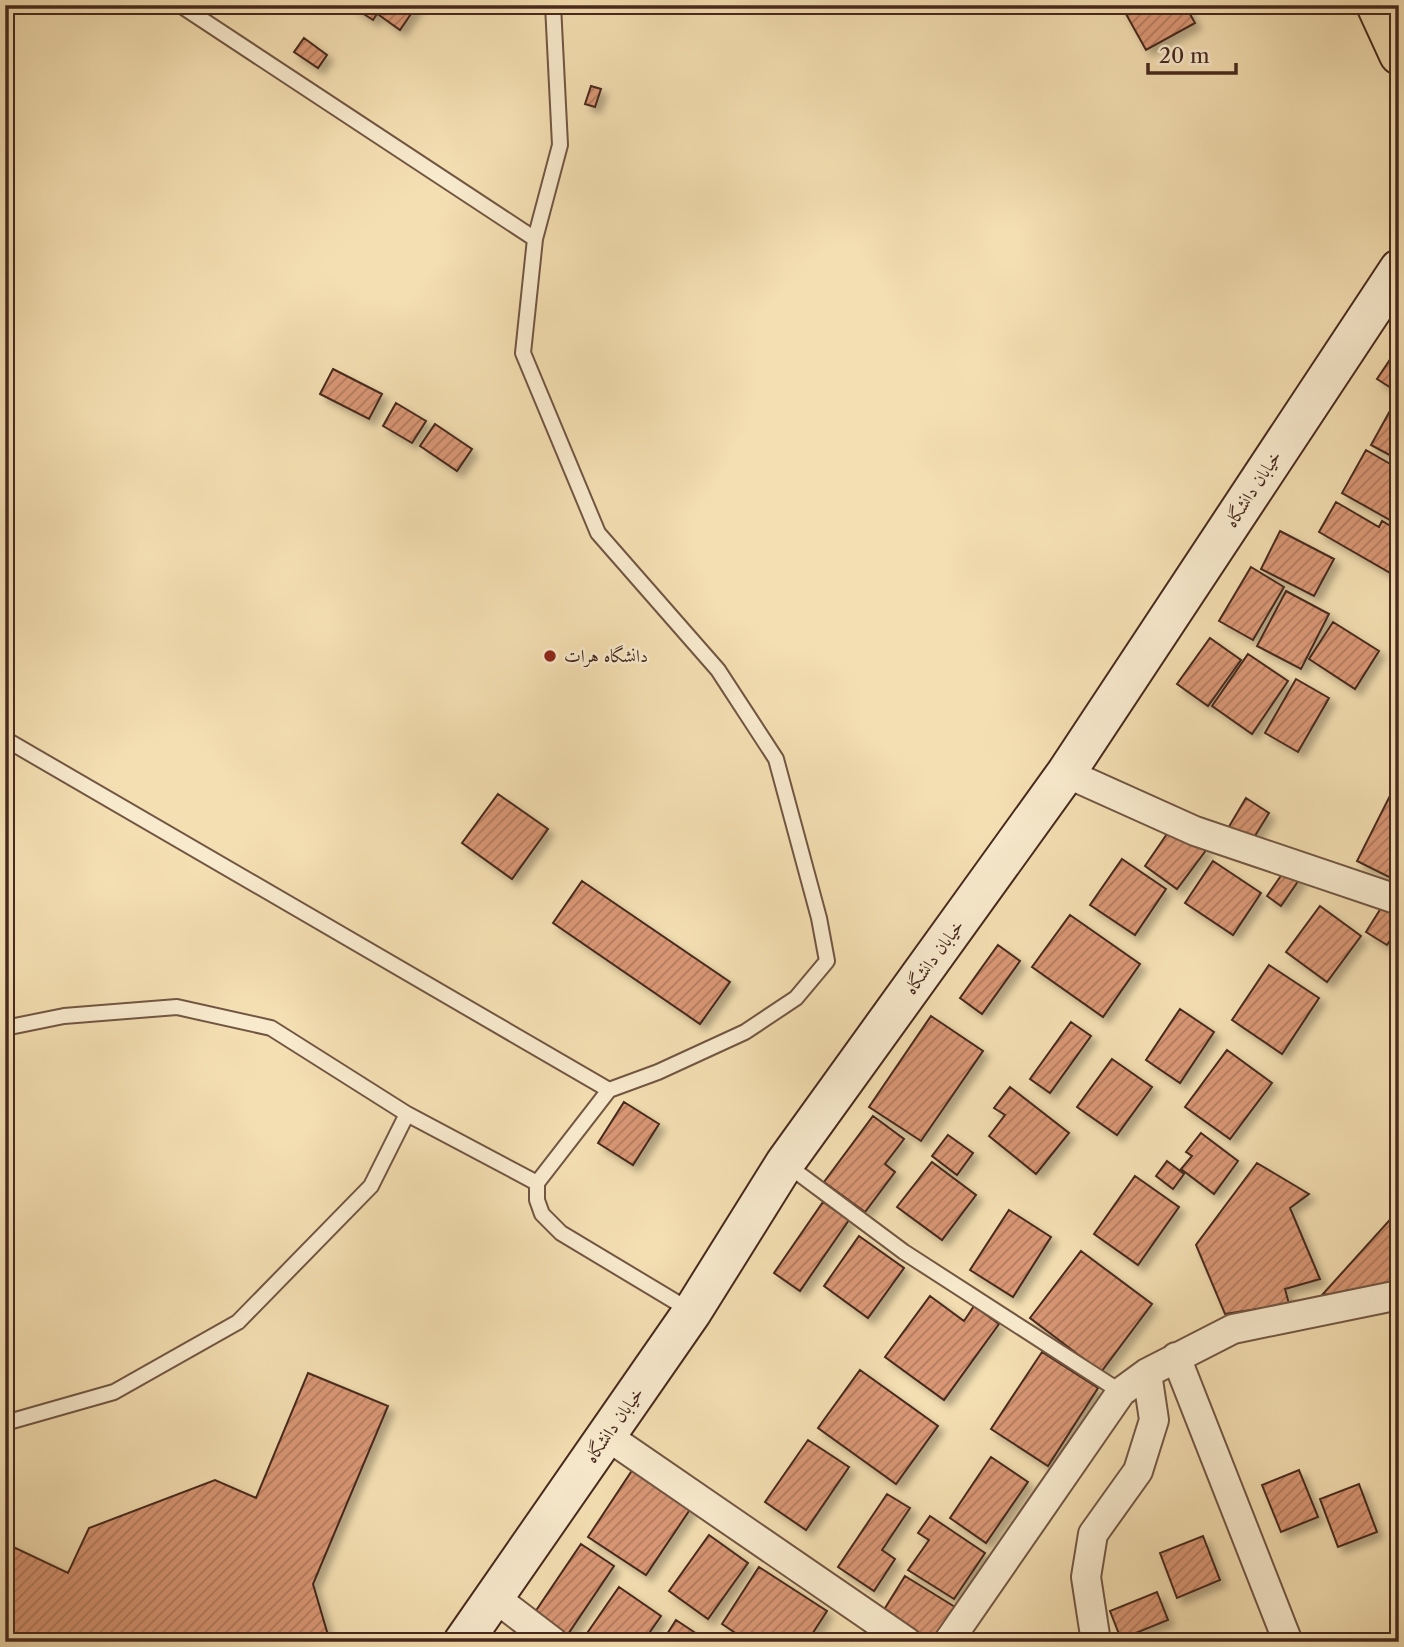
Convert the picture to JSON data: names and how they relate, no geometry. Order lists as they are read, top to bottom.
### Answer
{
  "streets": {
    "street": ["خیابان دانشگاه"]
  },
  "places": ["دانشگاه هرات"],
  "scale_bar": "20 m"
}
